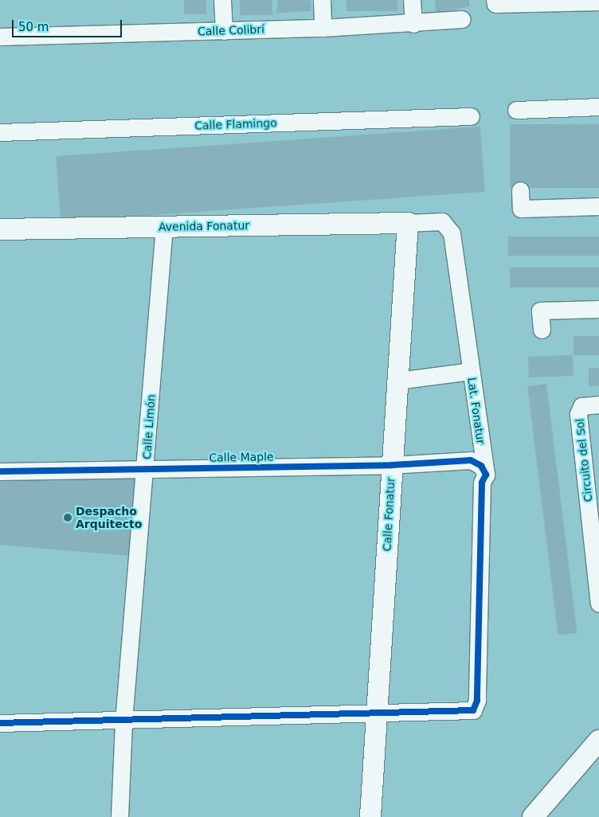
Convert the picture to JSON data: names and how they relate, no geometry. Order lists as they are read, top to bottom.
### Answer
{
  "streets": {
    "main road": ["Avenida Fonatur", "Calle Fonatur"],
    "street": [
      "Calle Colibrí",
      "Calle Flamingo",
      "Lat. Fonatur",
      "Calle Limón",
      "Calle Maple",
      "Circuito del Sol"
    ]
  },
  "crossings": [
    ["Avenida Fonatur", "Lat. Fonatur"],
    ["Avenida Fonatur", "Calle Limón"],
    ["Avenida Fonatur", "Calle Fonatur"],
    ["Lat. Fonatur", "Calle Maple"],
    ["Lat. Fonatur", "Calle Fonatur"],
    ["Calle Limón", "Calle Maple"],
    ["Calle Maple", "Calle Fonatur"]
  ],
  "places": ["Despacho Arquitecto"],
  "scale_bar": "50 m"
}
